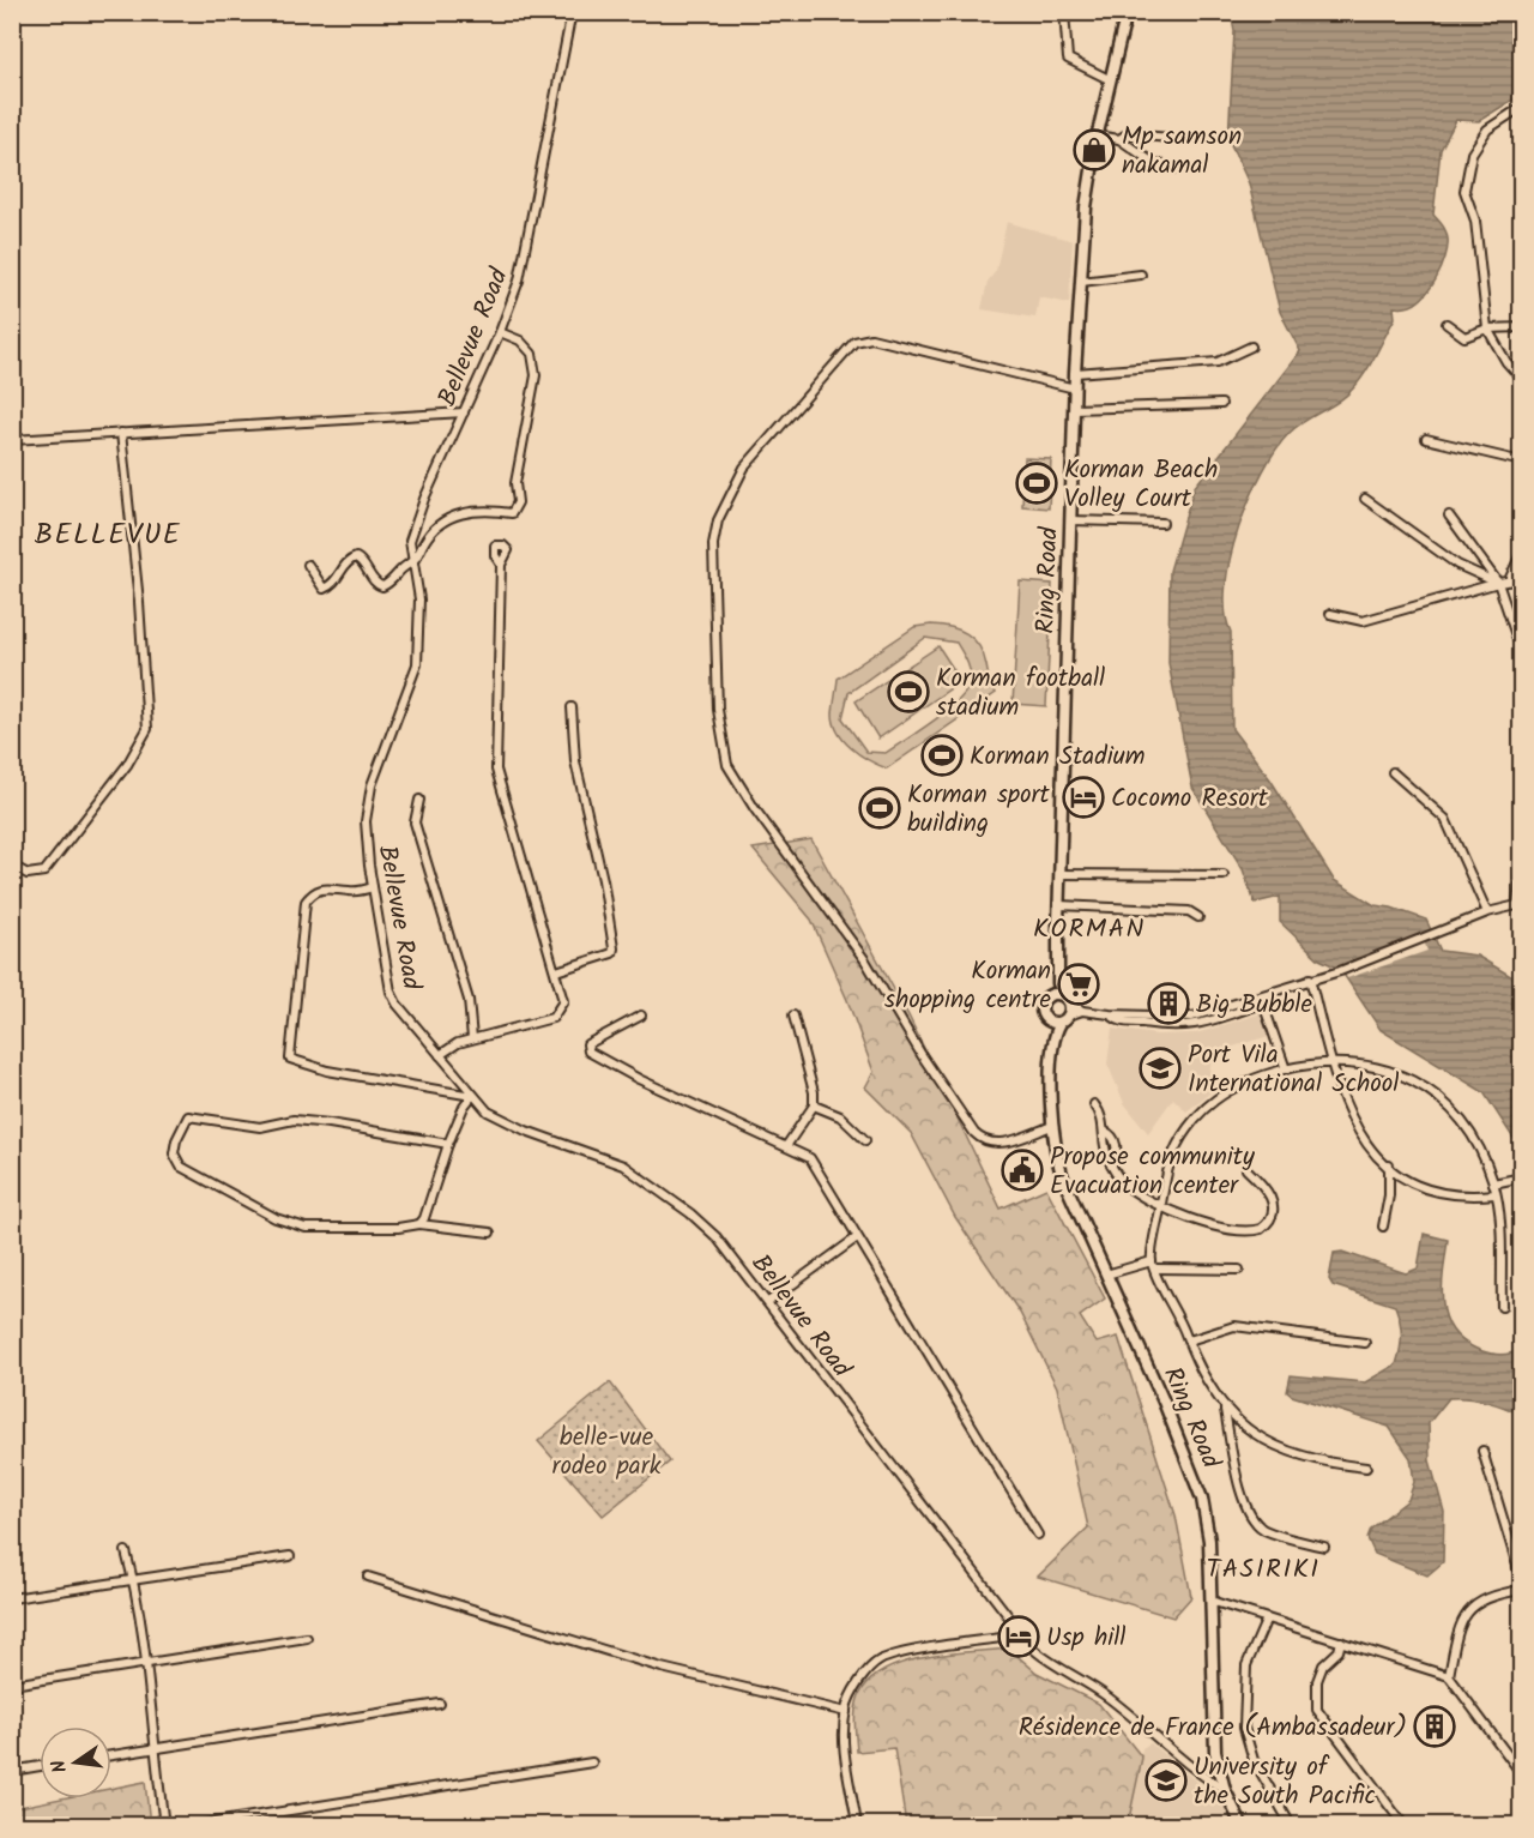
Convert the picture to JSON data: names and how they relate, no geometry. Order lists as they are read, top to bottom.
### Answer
{
  "streets": {
    "main road": ["Ring Road"],
    "street": ["Bellevue Road"]
  },
  "crossings": [
    ["Bellevue Road", "Ring Road"]
  ],
  "districts": ["BELLEVUE", "KORMAN", "TASIRIKI"],
  "parks": ["belle-vue rodeo park"],
  "places": {
    "shop": ["Mp samson nakamal"],
    "sports": [
      "Korman Beach Volley Court",
      "Korman football stadium",
      "Korman Stadium",
      "Korman sport building"
    ],
    "hotel": ["Cocomo Resort", "Usp hill"],
    "supermarket": ["Korman shopping centre"],
    "building": ["Big Bubble", "Résidence de France (Ambassadeur)"],
    "school or university": ["Port Vila International School", "University of the South Pacific"],
    "public building": ["Propose community Evacuation center"]
  },
  "north": "left"
}
